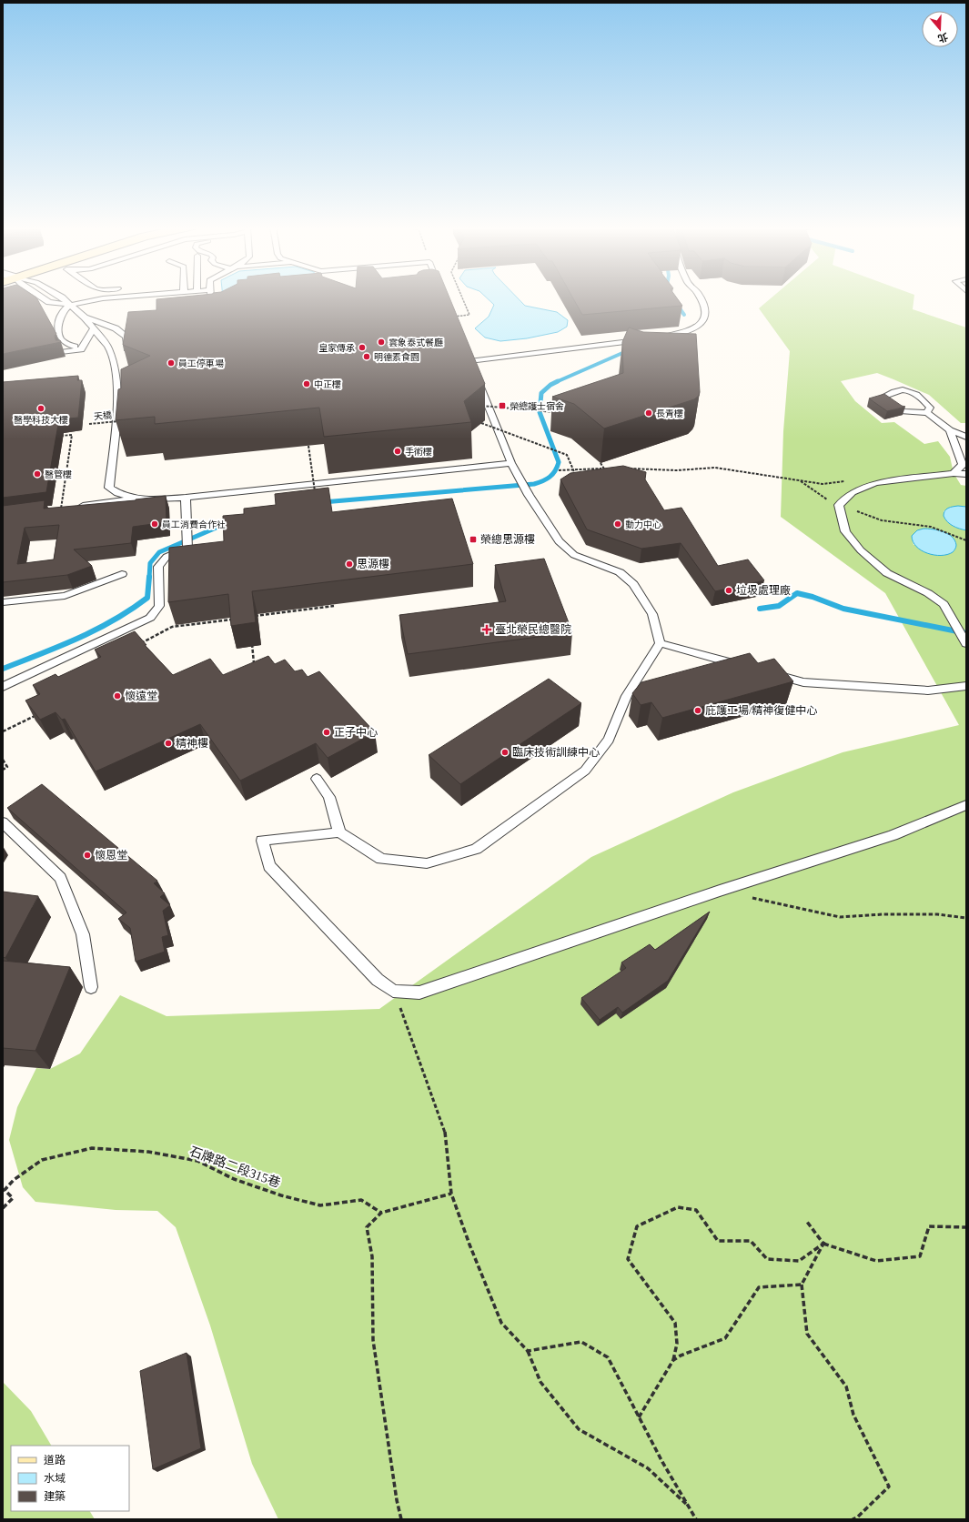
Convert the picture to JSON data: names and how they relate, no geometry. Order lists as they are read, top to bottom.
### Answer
{
  "streets": {
    "path": ["天橋", "石牌路二段315巷"]
  },
  "places": {
    "other": [
      "雲象泰式餐廳",
      "皇家傳承",
      "明德素食園",
      "員工停車場",
      "中正樓",
      "醫學科技大樓",
      "長青樓",
      "手術樓",
      "醫管樓",
      "員工消費合作社",
      "動力中心",
      "思源樓",
      "垃圾處理廠",
      "懷遠堂",
      "庇護工場/精神復健中心",
      "正子中心",
      "精神樓",
      "臨床技術訓練中心",
      "懷恩堂"
    ],
    "transit": ["榮總護士宿舍", "榮總思源樓"],
    "health": ["臺北榮民總醫院"]
  },
  "legend": ["道路", "水域", "建築"],
  "north": "bottom"
}
